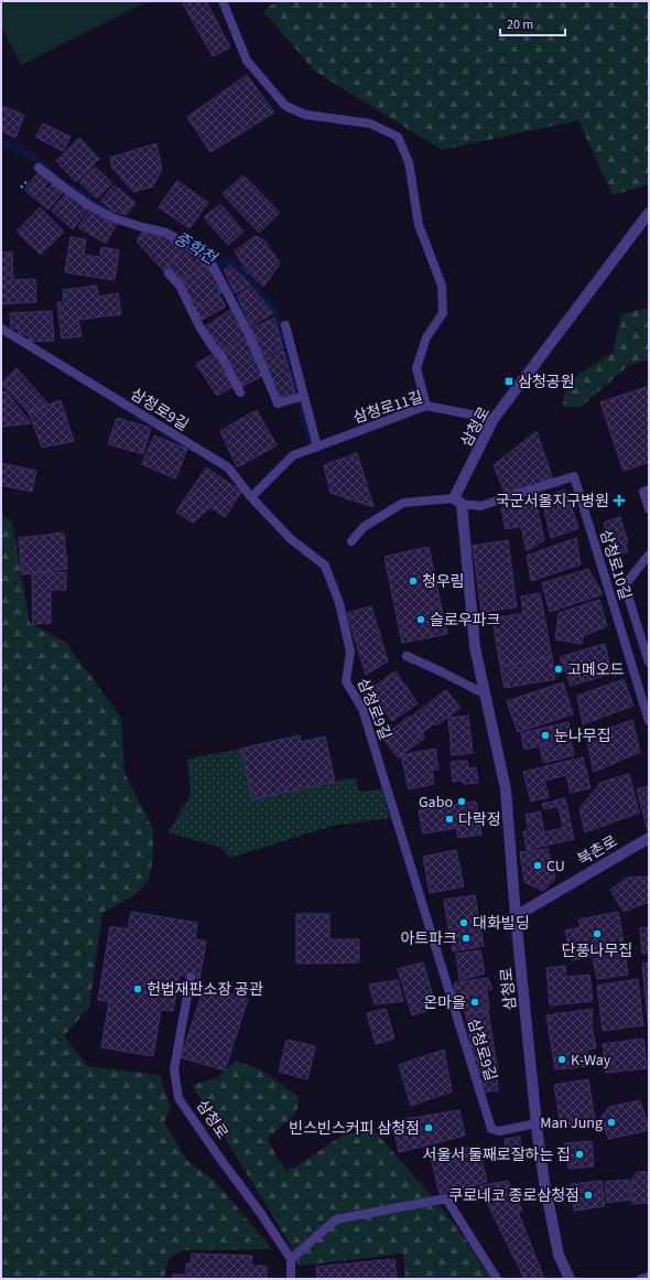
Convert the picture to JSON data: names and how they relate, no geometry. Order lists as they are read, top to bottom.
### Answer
{
  "streets": {
    "street": ["삼청로", "북촌로"],
    "lane": ["삼청로11길", "삼청로9길", "삼청로10길"]
  },
  "crossings": [
    ["삼청로11길", "삼청로9길"],
    ["삼청로11길", "삼청로"],
    ["삼청로9길", "삼청로"],
    ["삼청로", "삼청로10길"],
    ["삼청로", "북촌로"]
  ],
  "water": ["중학천"],
  "places": {
    "transit": ["삼청공원"],
    "health": ["국군서울지구병원"],
    "other": [
      "청우림",
      "슬로우파크",
      "고메오드",
      "눈나무집",
      "Gabo",
      "다락정",
      "CU",
      "대화빌딩",
      "단풍나무집",
      "아트파크",
      "헌법재판소장 공관",
      "온마을",
      "K-Way",
      "Man Jung",
      "빈스빈스커피 삼청점",
      "서울서 둘째로잘하는 집",
      "쿠로네코 종로삼청점"
    ]
  },
  "scale_bar": "20 m"
}
